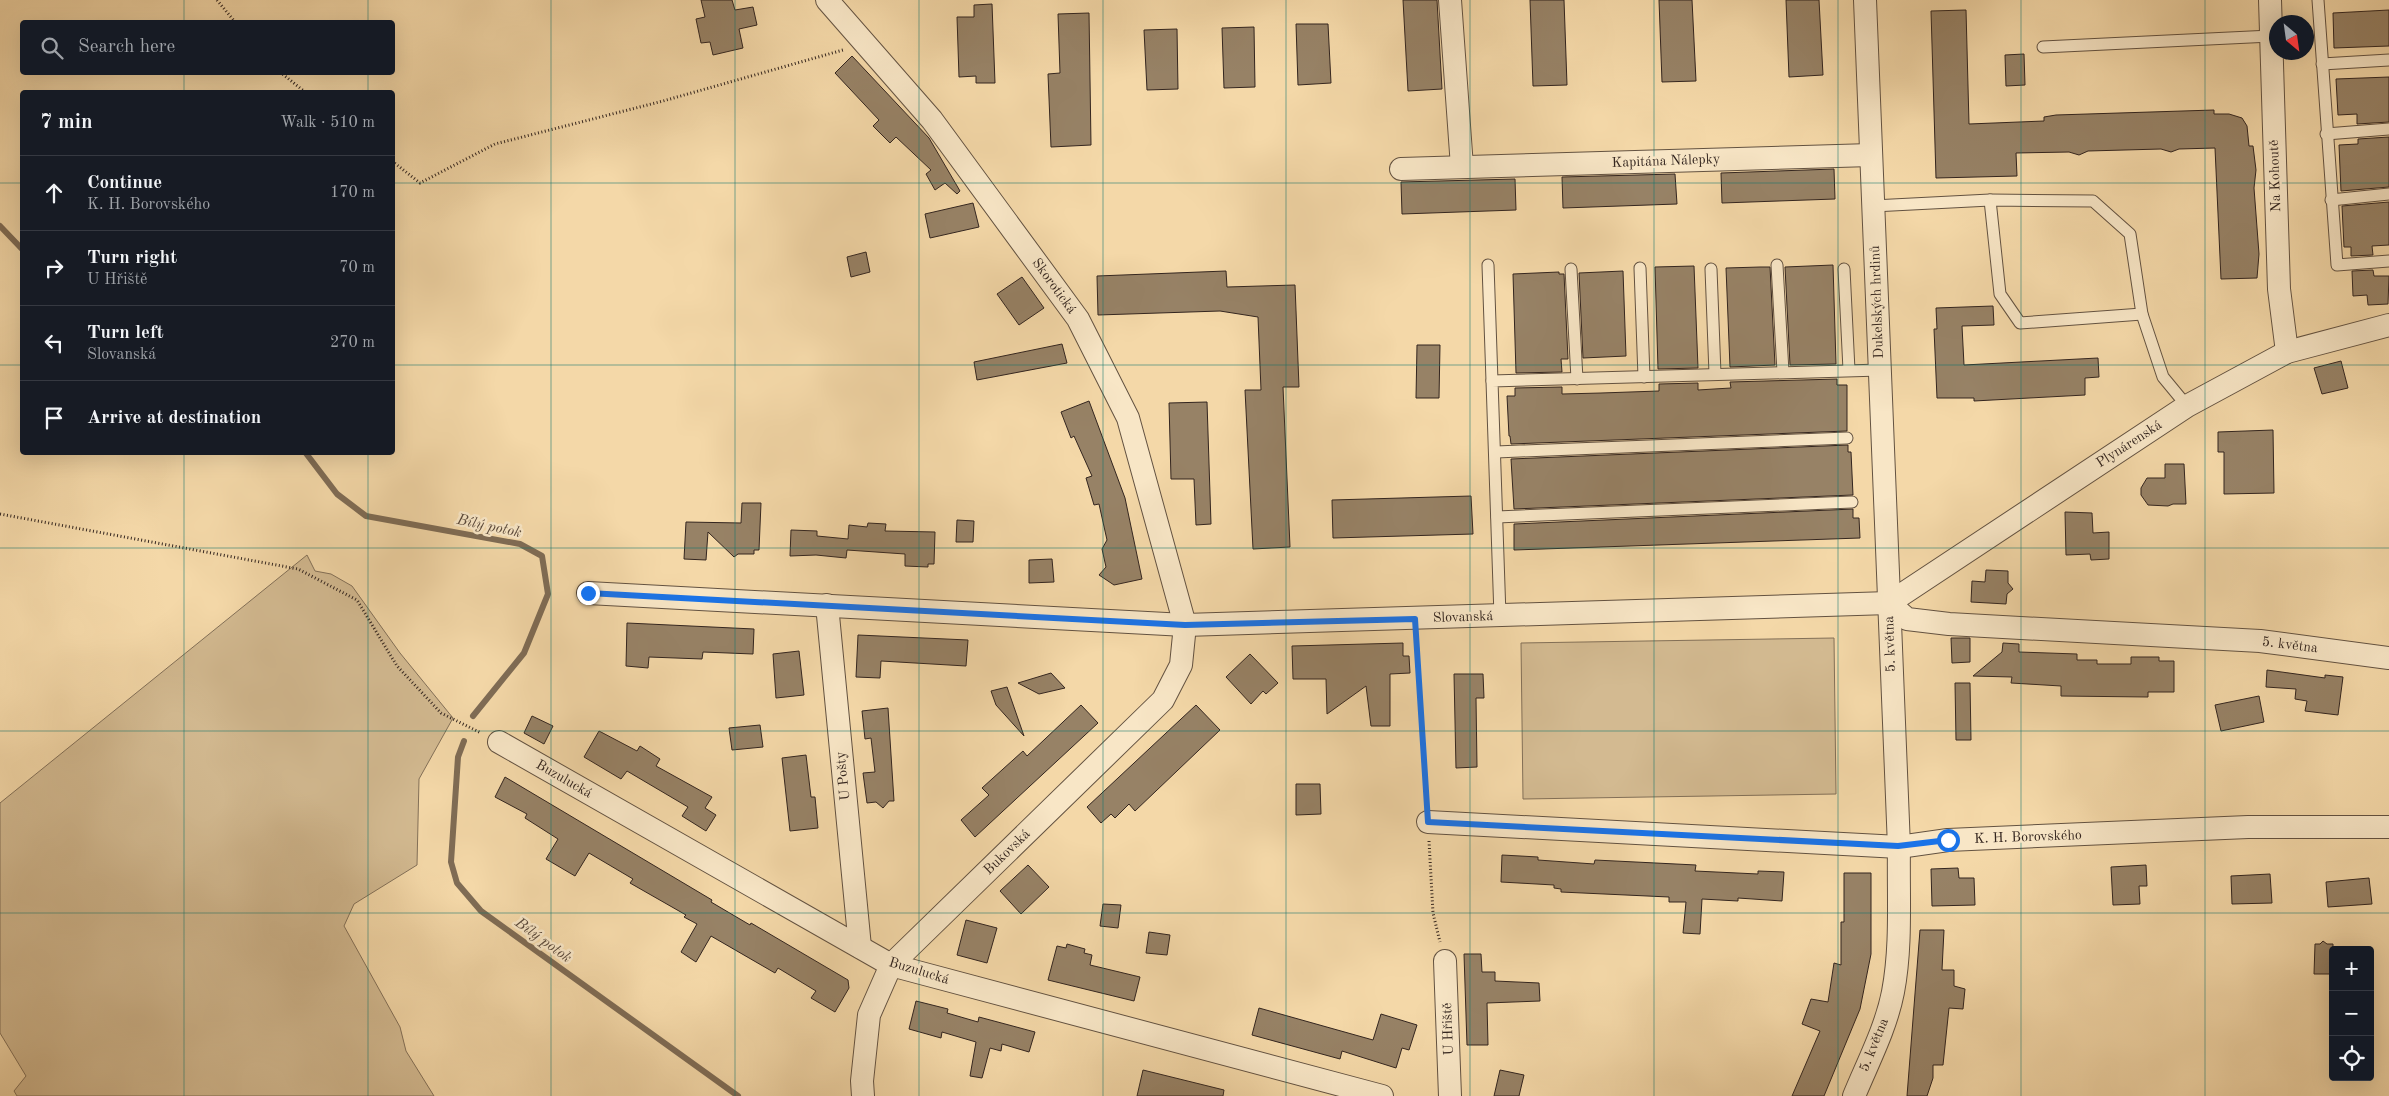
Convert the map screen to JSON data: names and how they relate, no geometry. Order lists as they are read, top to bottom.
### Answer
{
  "streets": {
    "street": [
      "Kapitána Nálepky",
      "Na Kohoutě",
      "Skorotická",
      "Dukelských hrdinů",
      "Plynárenská",
      "Slovanská",
      "5. května",
      "U Pošty",
      "Buzulucká",
      "K. H. Borovského",
      "Bukovská",
      "U Hřiště"
    ]
  },
  "crossings": [
    ["Kapitána Nálepky", "Dukelských hrdinů"],
    ["Na Kohoutě", "Plynárenská"],
    ["Skorotická", "Slovanská"],
    ["Skorotická", "Bukovská"],
    ["Dukelských hrdinů", "Plynárenská"],
    ["Dukelských hrdinů", "Slovanská"],
    ["Dukelských hrdinů", "5. května"],
    ["Plynárenská", "Slovanská"],
    ["Plynárenská", "5. května"],
    ["Slovanská", "5. května"],
    ["Slovanská", "U Pošty"],
    ["Slovanská", "Bukovská"],
    ["5. května", "K. H. Borovského"],
    ["U Pošty", "Buzulucká"],
    ["Buzulucká", "Bukovská"]
  ],
  "water": ["Bílý potok"],
  "north": "bottom right",
  "page": {
    "search": "Search here",
    "heading": ["7 min", "Walk · 510 m"],
    "list": [
      ["Continue", "K. H. Borovského", "170 m"],
      ["Turn right", "U Hřiště", "70 m"],
      ["Turn left", "Slovanská", "270 m"],
      "Arrive at destination"
    ],
    "map_buttons": ["+", "−"]
  }
}
